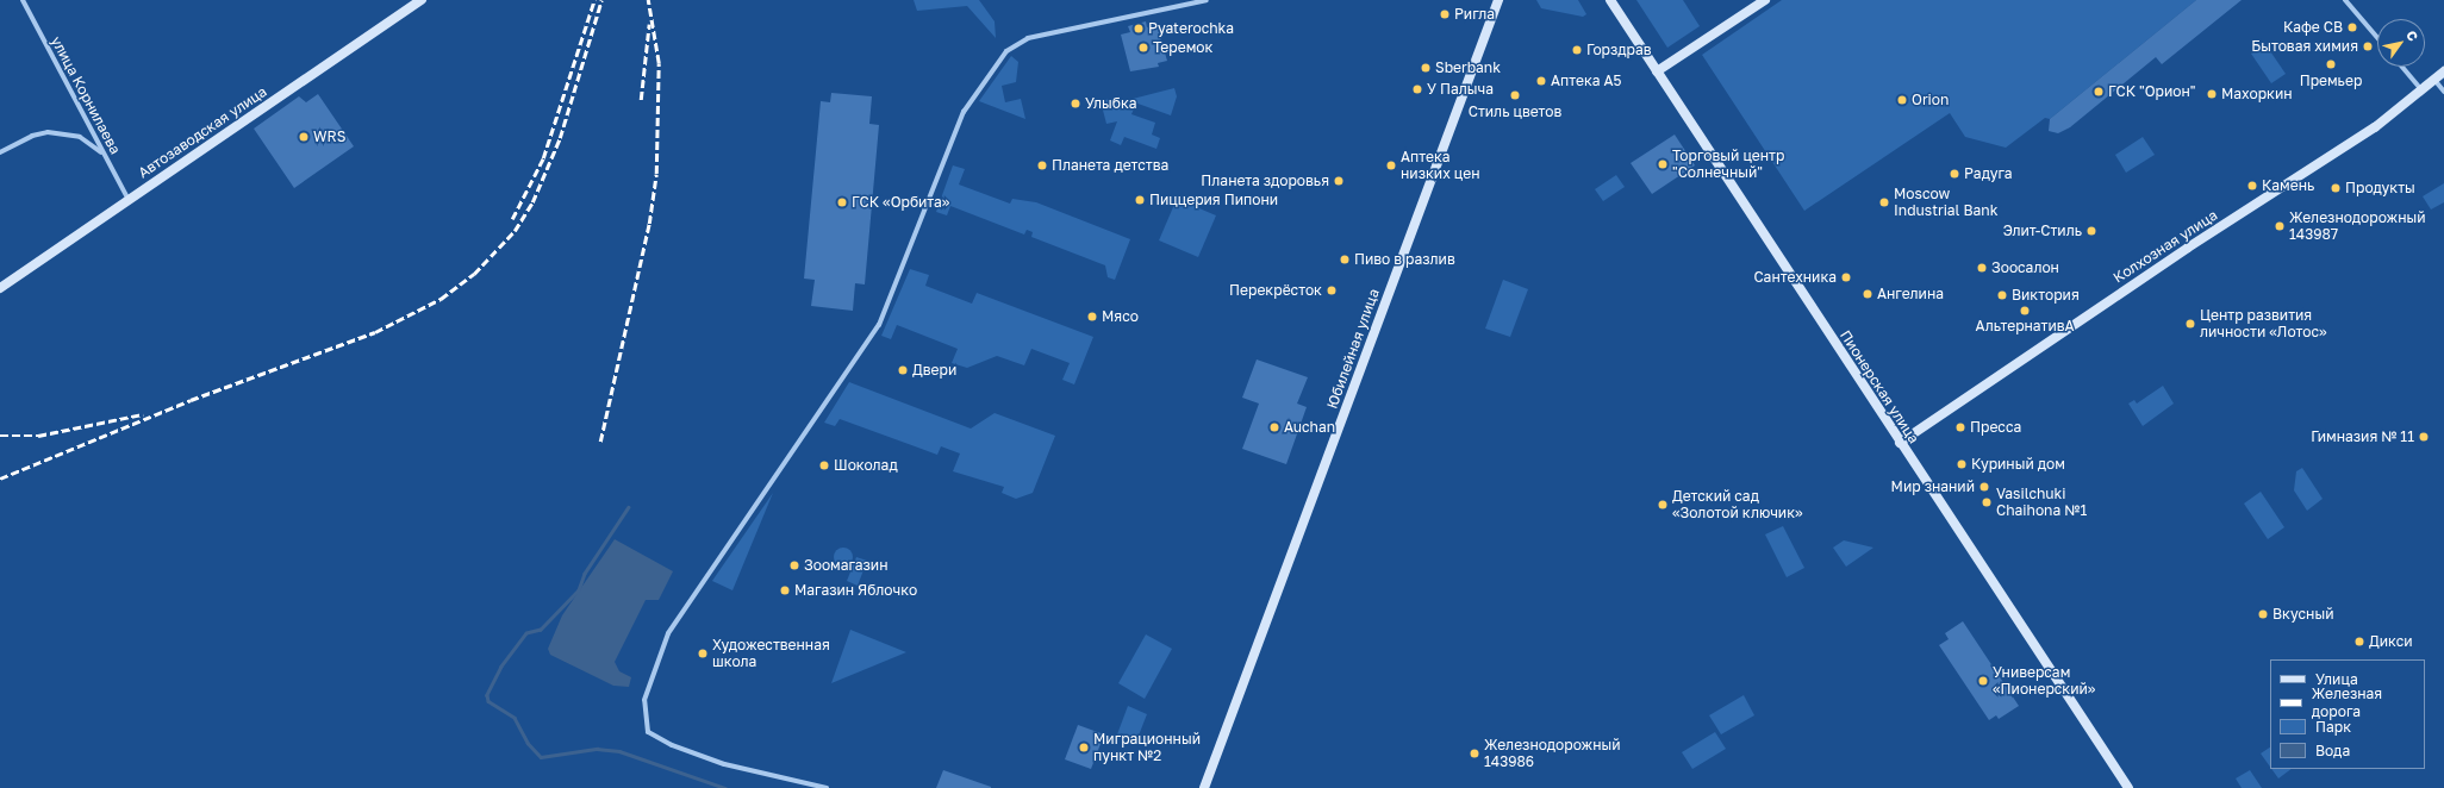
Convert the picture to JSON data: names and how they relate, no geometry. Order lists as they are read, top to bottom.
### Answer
{
  "streets": {
    "street": [
      "улица Корнилаева",
      "Автозаводская улица",
      "Колхозная улица",
      "Юбилейная улица",
      "Пионерская улица"
    ]
  },
  "crossings": [
    ["улица Корнилаева", "Автозаводская улица"],
    ["Колхозная улица", "Пионерская улица"]
  ],
  "places": [
    "Ригла",
    "Кафе СВ",
    "Pyaterochka",
    "Бытовая химия",
    "Теремок",
    "Горздрав",
    "Премьер",
    "Sberbank",
    "Аптека А5",
    "У Палыча",
    "ГСК \"Орион\"",
    "Махоркин",
    "Стиль цветов",
    "Orion",
    "Улыбка",
    "WRS",
    "Торговый центр \"Солнечный\"",
    "Планета детства",
    "Аптека низких цен",
    "Радуга",
    "Планета здоровья",
    "Камень",
    "Продукты",
    "Пиццерия Пипони",
    "ГСК «Орбита»",
    "Moscow Industrial Bank",
    "Железнодорожный 143987",
    "Элит-Cтиль",
    "Пиво в разлив",
    "Зоосалон",
    "Сантехника",
    "Перекрёсток",
    "Ангелина",
    "Виктория",
    "АльтернативА",
    "Мясо",
    "Центр развития личности «Лотос»",
    "Двери",
    "Auchan",
    "Пресса",
    "Гимназия № 11",
    "Куриный дом",
    "Шоколад",
    "Мир знаний",
    "Vasilchuki Chaihona №1",
    "Детский сад «Золотой ключик»",
    "Зоомагазин",
    "Магазин Яблочко",
    "Вкусный",
    "Дикси",
    "Художественная школа",
    "Универсам «Пионерский»",
    "Миграционный пункт №2",
    "Железнодорожный 143986"
  ],
  "legend": [
    "Улица",
    "Железная дорога",
    "Парк",
    "Вода"
  ],
  "north": "top right"
}
